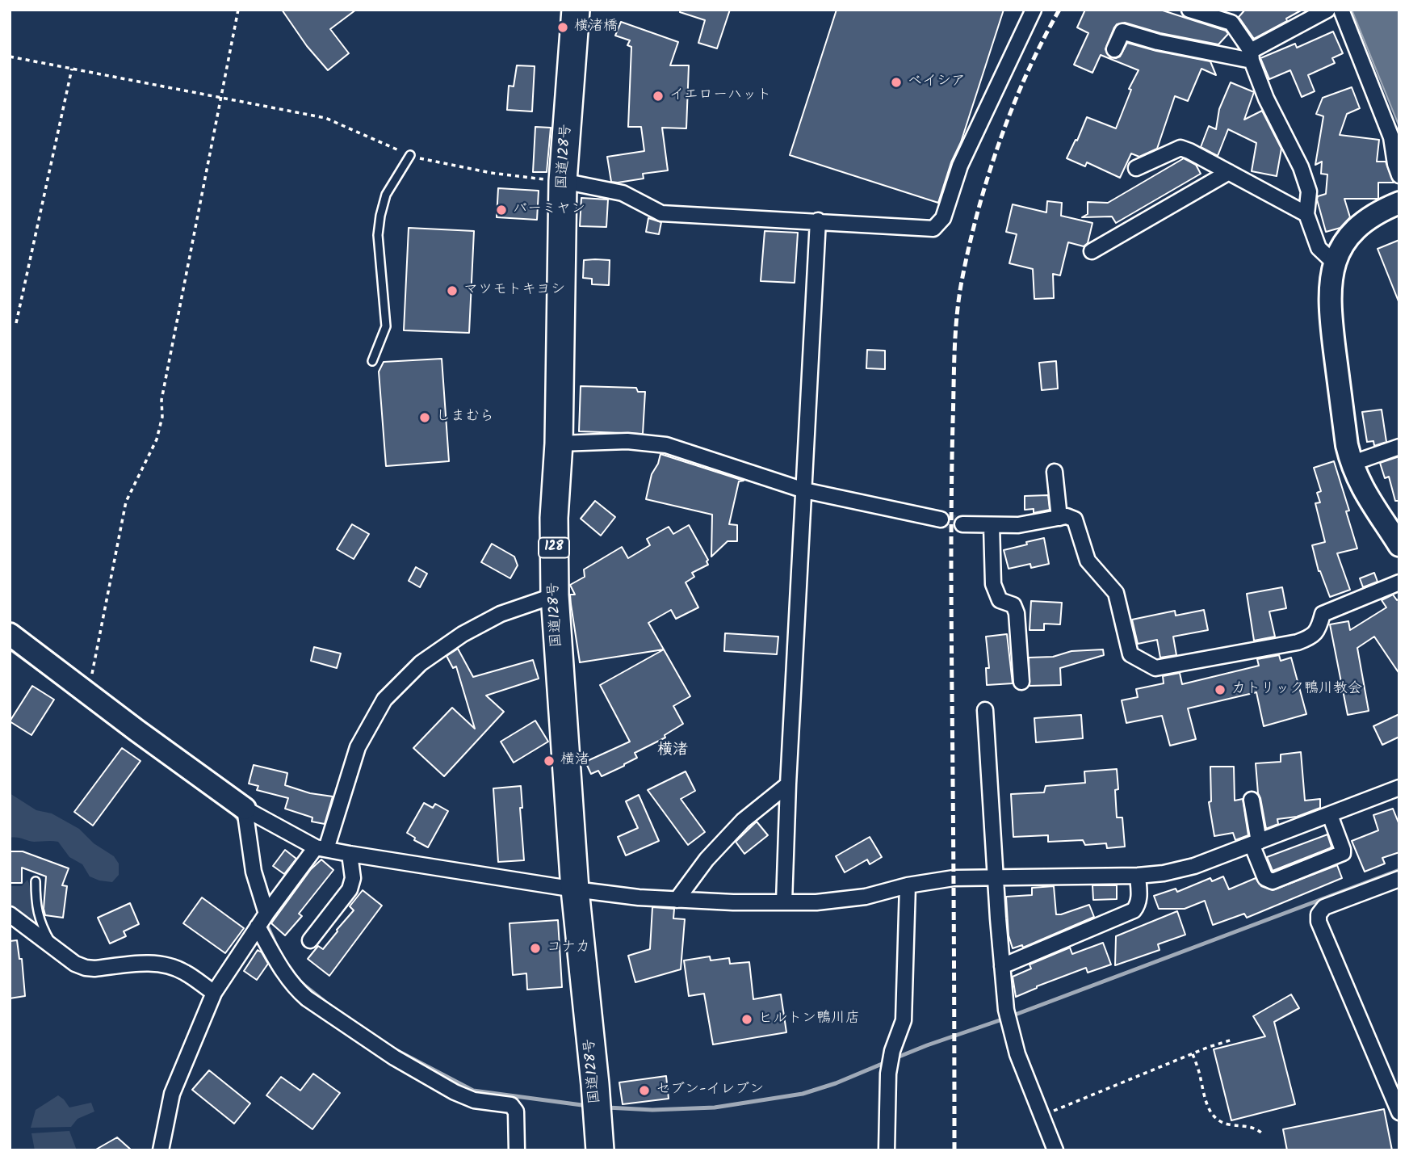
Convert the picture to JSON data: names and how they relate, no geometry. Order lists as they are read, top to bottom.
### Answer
{
  "streets": {
    "highway": ["国道128号", "128"]
  },
  "districts": ["横渚"],
  "places": [
    "横渚橋",
    "ベイシア",
    "イエローハット",
    "バーミヤン",
    "マツモトキヨシ",
    "しまむら",
    "カトリック鴨川教会",
    "横渚",
    "コナカ",
    "ヒルトン鴨川店",
    "セブン-イレブン"
  ]
}
